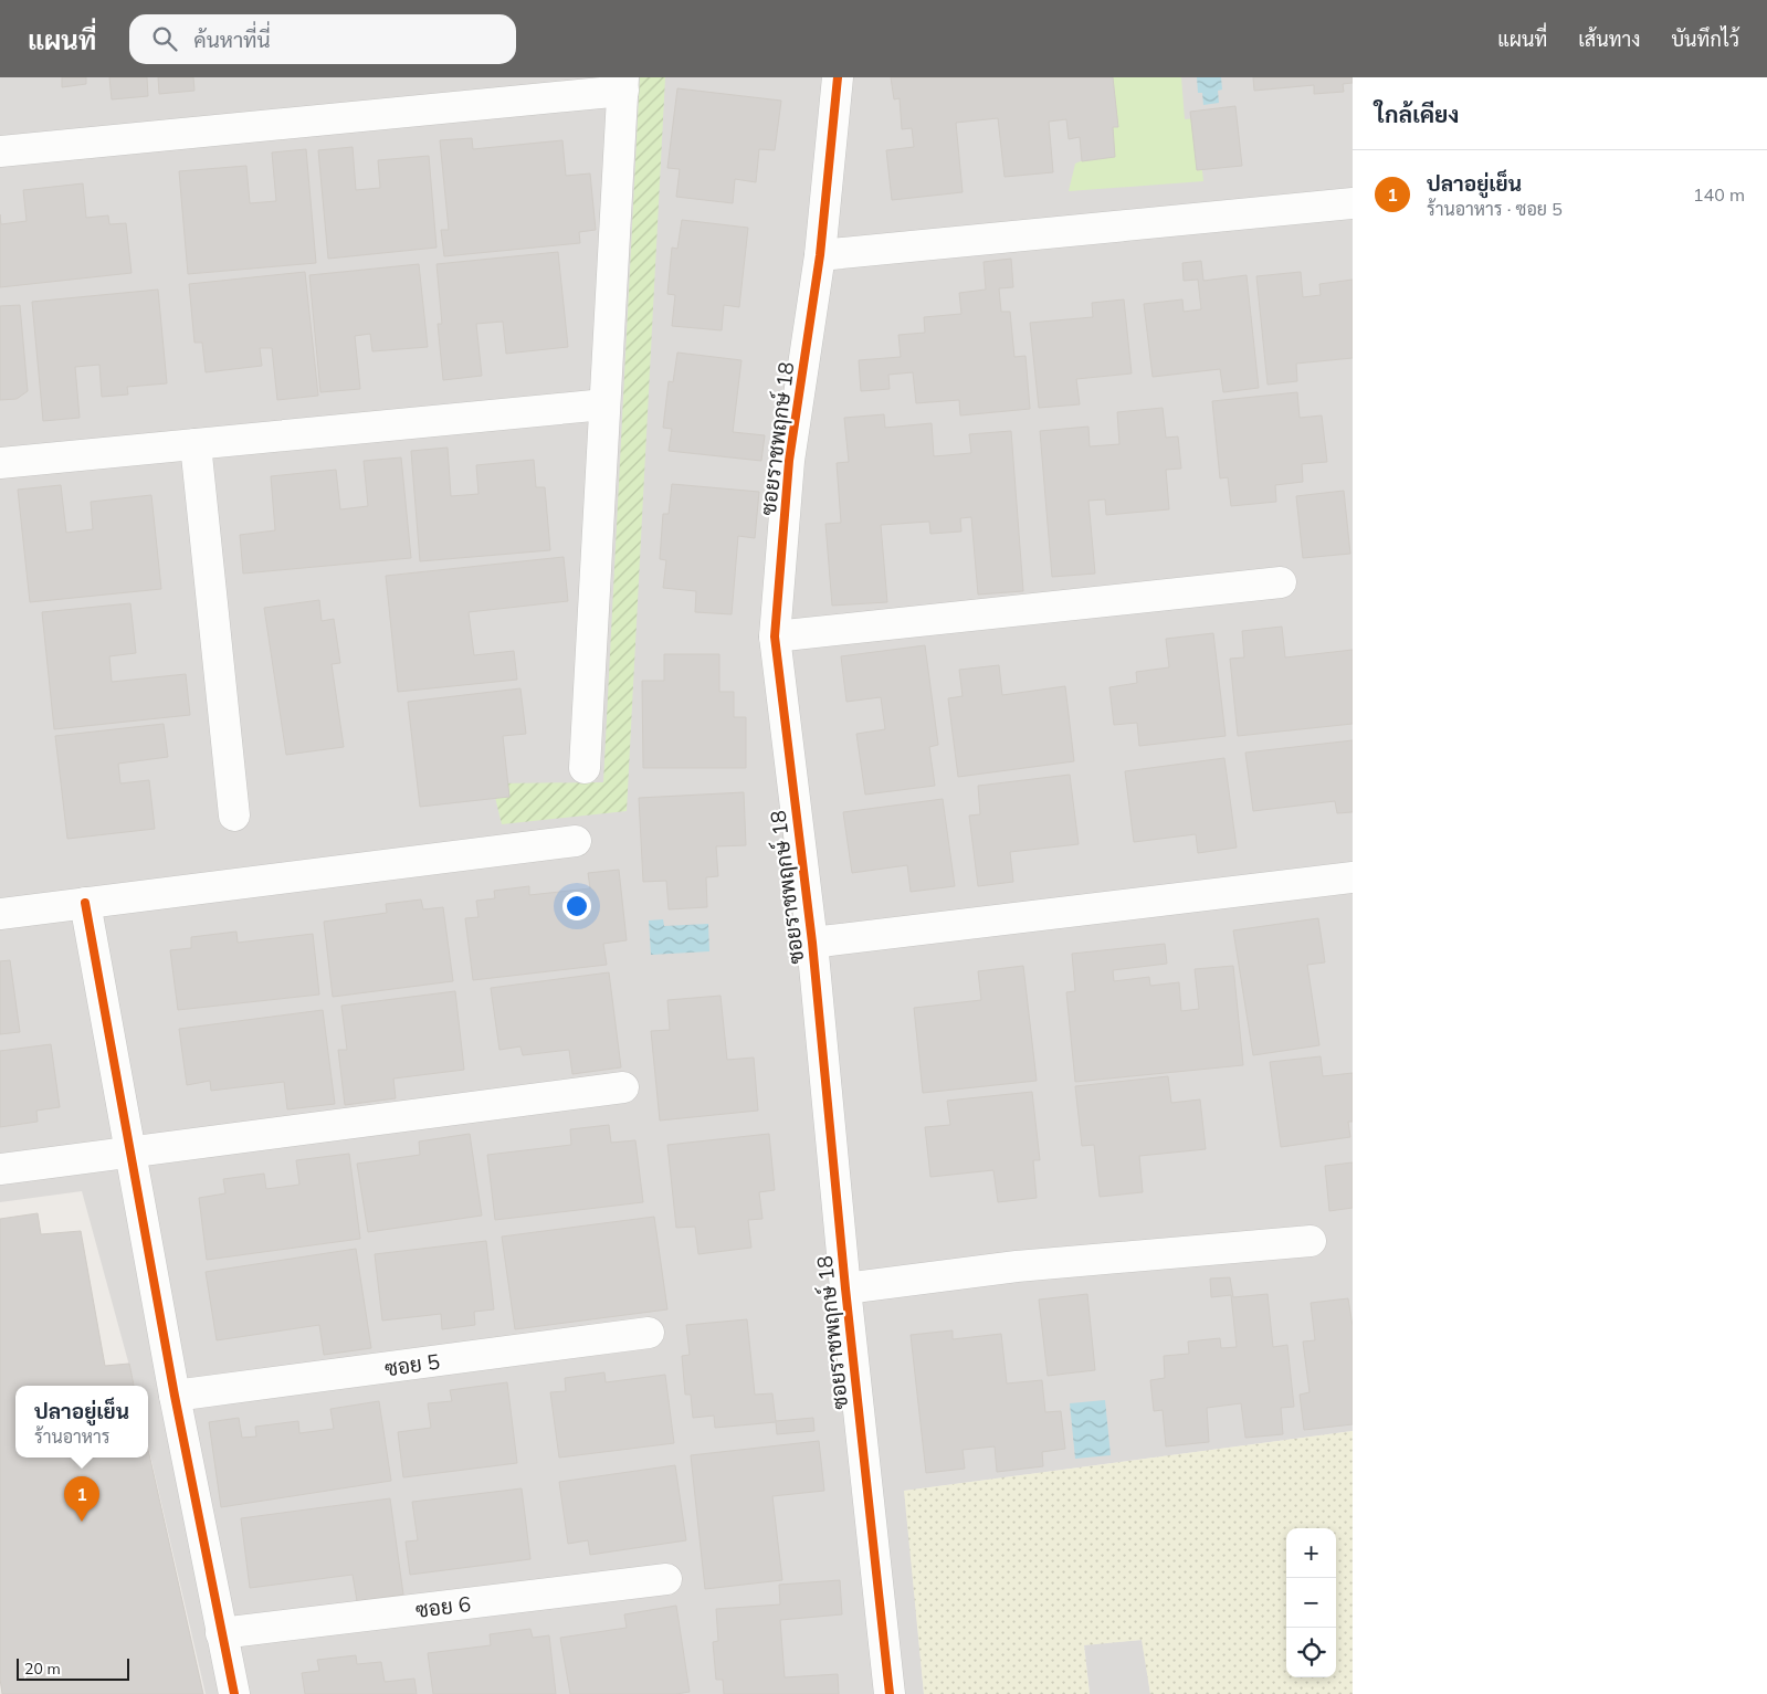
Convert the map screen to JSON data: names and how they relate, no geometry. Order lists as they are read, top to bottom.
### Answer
{
  "streets": {
    "street": ["ซอยราชพฤกษ์ 18", "ซอย 5", "ซอย 6"]
  },
  "scale_bar": "20 m",
  "page": {
    "header": "แผนที่",
    "search": "ค้นหาที่นี่",
    "nav": ["แผนที่", "เส้นทาง", "บันทึกไว้"],
    "heading": "ใกล้เคียง",
    "list": [
      {
        "mark": "1",
        "name": "ปลาอยู่เย็น",
        "note": "ร้านอาหาร · ซอย 5",
        "value": "140 m"
      }
    ],
    "popup": ["ปลาอยู่เย็น", "ร้านอาหาร"],
    "pins": "1",
    "map_buttons": ["+", "−"],
    "scale": "20 m"
  }
}
